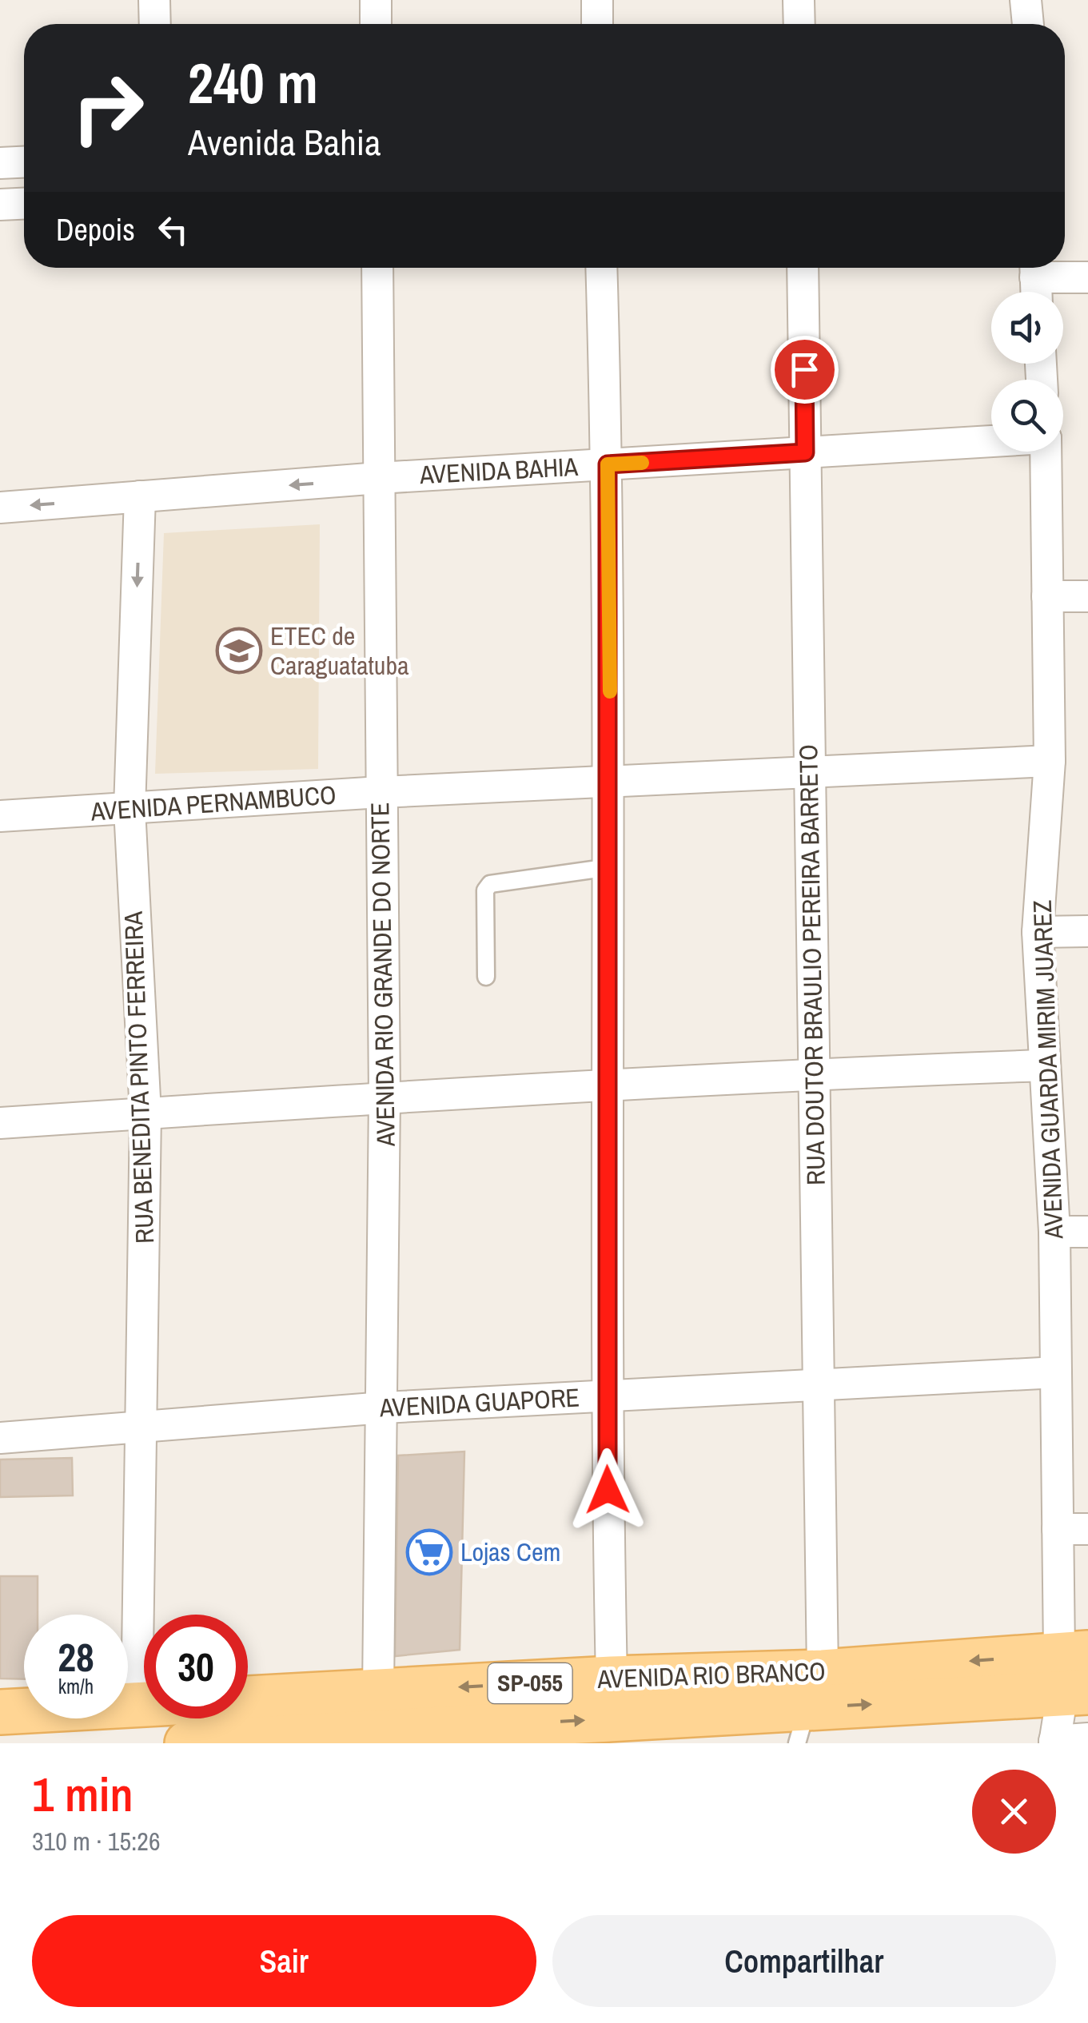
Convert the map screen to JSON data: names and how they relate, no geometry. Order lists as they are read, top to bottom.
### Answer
{
  "streets": {
    "main road": ["AVENIDA RIO BRANCO", "SP-055"],
    "street": [
      "AVENIDA BAHIA",
      "AVENIDA PERNAMBUCO",
      "RUA DOUTOR BRAULIO PEREIRA BARRETO",
      "AVENIDA RIO GRANDE DO NORTE",
      "AVENIDA GUARDA MIRIM JUAREZ",
      "RUA BENEDITA PINTO FERREIRA",
      "AVENIDA GUAPORE"
    ]
  },
  "crossings": [
    ["AVENIDA BAHIA", "RUA DOUTOR BRAULIO PEREIRA BARRETO"],
    ["AVENIDA BAHIA", "AVENIDA RIO GRANDE DO NORTE"],
    ["AVENIDA BAHIA", "RUA BENEDITA PINTO FERREIRA"],
    ["AVENIDA PERNAMBUCO", "RUA DOUTOR BRAULIO PEREIRA BARRETO"],
    ["AVENIDA PERNAMBUCO", "AVENIDA RIO GRANDE DO NORTE"],
    ["AVENIDA PERNAMBUCO", "AVENIDA GUARDA MIRIM JUAREZ"],
    ["AVENIDA PERNAMBUCO", "RUA BENEDITA PINTO FERREIRA"],
    ["RUA DOUTOR BRAULIO PEREIRA BARRETO", "AVENIDA GUAPORE"],
    ["RUA DOUTOR BRAULIO PEREIRA BARRETO", "AVENIDA RIO BRANCO"],
    ["AVENIDA RIO GRANDE DO NORTE", "AVENIDA GUAPORE"],
    ["AVENIDA RIO GRANDE DO NORTE", "AVENIDA RIO BRANCO"],
    ["AVENIDA GUARDA MIRIM JUAREZ", "AVENIDA GUAPORE"],
    ["AVENIDA GUARDA MIRIM JUAREZ", "AVENIDA RIO BRANCO"],
    ["RUA BENEDITA PINTO FERREIRA", "AVENIDA GUAPORE"],
    ["RUA BENEDITA PINTO FERREIRA", "AVENIDA RIO BRANCO"]
  ],
  "one_way": ["AVENIDA BAHIA"],
  "places": {
    "school or university": ["ETEC de Caraguatatuba"],
    "supermarket": ["Lojas Cem"]
  },
  "page": {
    "turn": ["240 m", "Avenida Bahia"],
    "then": "Depois",
    "speed": "28 km/h",
    "limit": "30",
    "heading": ["1 min", "310 m · 15:26"],
    "buttons": ["Sair", "Compartilhar"]
  }
}
